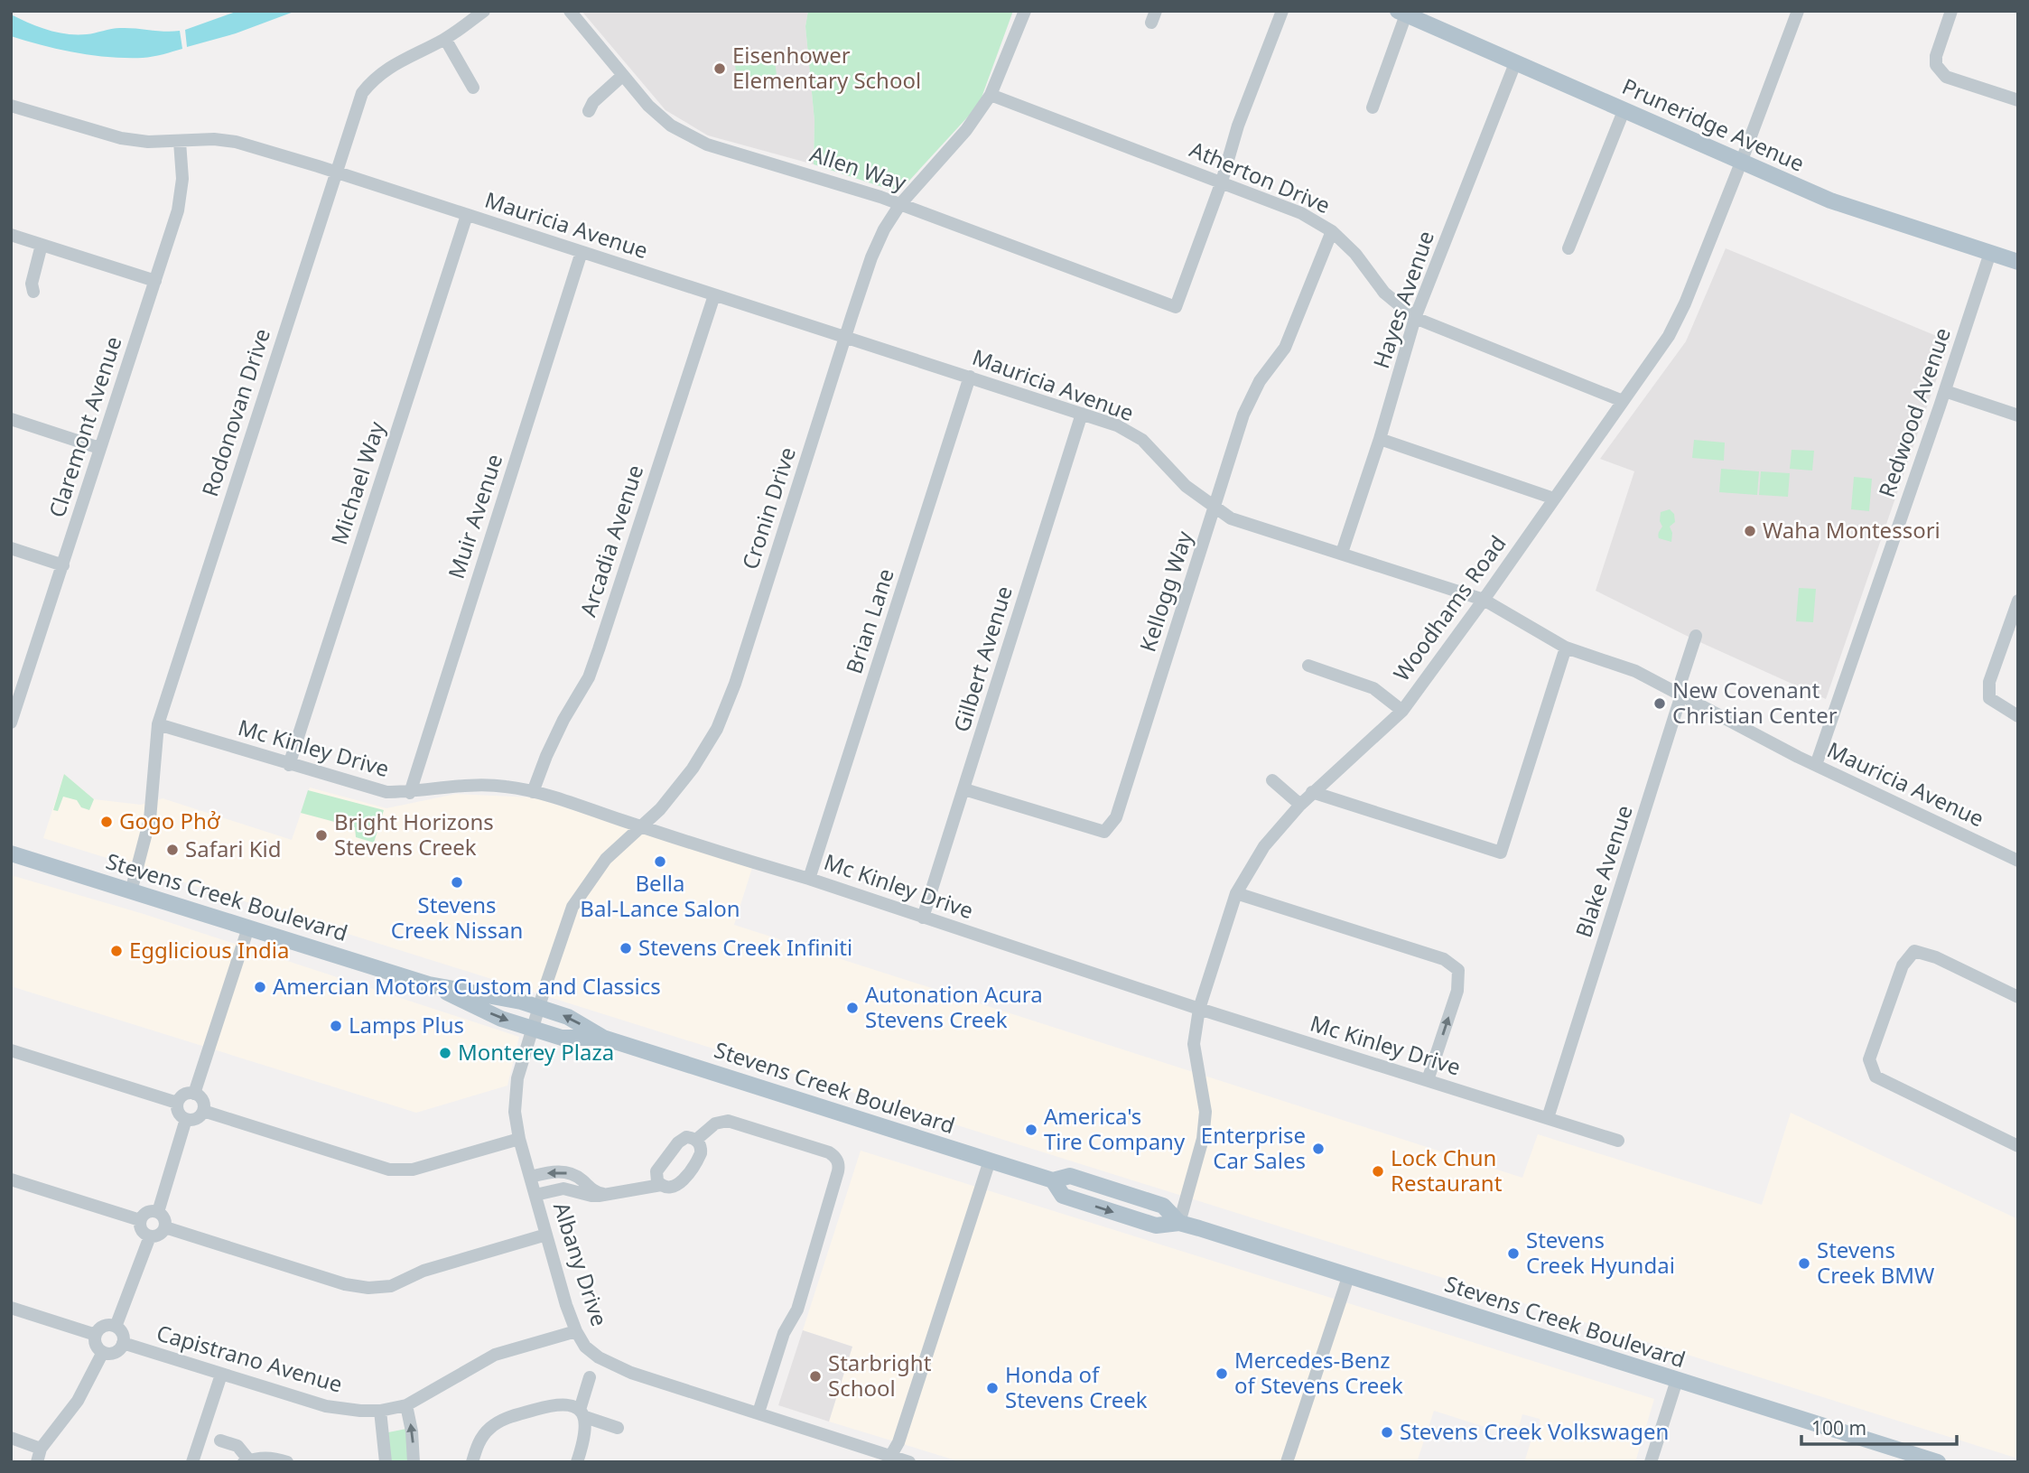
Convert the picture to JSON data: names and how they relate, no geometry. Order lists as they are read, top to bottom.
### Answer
{
  "streets": {
    "main road": ["Pruneridge Avenue", "Stevens Creek Boulevard"],
    "street": [
      "Allen Way",
      "Atherton Drive",
      "Mauricia Avenue",
      "Hayes Avenue",
      "Rodonovan Drive",
      "Redwood Avenue",
      "Claremont Avenue",
      "Michael Way",
      "Cronin Drive",
      "Muir Avenue",
      "Arcadia Avenue",
      "Kellogg Way",
      "Woodhams Road",
      "Brian Lane",
      "Gilbert Avenue",
      "Mc Kinley Drive",
      "Blake Avenue",
      "Albany Drive",
      "Capistrano Avenue"
    ]
  },
  "crossings": [
    ["Pruneridge Avenue", "Hayes Avenue"],
    ["Pruneridge Avenue", "Redwood Avenue"],
    ["Pruneridge Avenue", "Woodhams Road"],
    ["Allen Way", "Atherton Drive"],
    ["Allen Way", "Cronin Drive"],
    ["Atherton Drive", "Hayes Avenue"],
    ["Atherton Drive", "Cronin Drive"],
    ["Atherton Drive", "Kellogg Way"],
    ["Atherton Drive", "Woodhams Road"],
    ["Mauricia Avenue", "Hayes Avenue"],
    ["Mauricia Avenue", "Rodonovan Drive"],
    ["Mauricia Avenue", "Redwood Avenue"],
    ["Mauricia Avenue", "Claremont Avenue"],
    ["Mauricia Avenue", "Michael Way"],
    ["Mauricia Avenue", "Cronin Drive"],
    ["Mauricia Avenue", "Muir Avenue"],
    ["Mauricia Avenue", "Arcadia Avenue"],
    ["Mauricia Avenue", "Kellogg Way"],
    ["Mauricia Avenue", "Woodhams Road"],
    ["Mauricia Avenue", "Brian Lane"],
    ["Mauricia Avenue", "Gilbert Avenue"],
    ["Mauricia Avenue", "Blake Avenue"],
    ["Rodonovan Drive", "Mc Kinley Drive"],
    ["Rodonovan Drive", "Stevens Creek Boulevard"],
    ["Michael Way", "Mc Kinley Drive"],
    ["Cronin Drive", "Mc Kinley Drive"],
    ["Cronin Drive", "Stevens Creek Boulevard"],
    ["Cronin Drive", "Albany Drive"],
    ["Muir Avenue", "Mc Kinley Drive"],
    ["Arcadia Avenue", "Mc Kinley Drive"],
    ["Kellogg Way", "Gilbert Avenue"],
    ["Woodhams Road", "Mc Kinley Drive"],
    ["Woodhams Road", "Stevens Creek Boulevard"],
    ["Brian Lane", "Mc Kinley Drive"],
    ["Gilbert Avenue", "Mc Kinley Drive"],
    ["Mc Kinley Drive", "Blake Avenue"],
    ["Stevens Creek Boulevard", "Albany Drive"],
    ["Albany Drive", "Capistrano Avenue"]
  ],
  "places": [
    "Eisenhower Elementary School",
    "Waha Montessori",
    "New Covenant Christian Center",
    "Gogo Phở",
    "Bright Horizons Stevens Creek",
    "Safari Kid",
    "Bella Bal-Lance Salon",
    "Stevens Creek Nissan",
    "Stevens Creek Infiniti",
    "Egglicious India",
    "Amercian Motors Custom and Classics",
    "Autonation Acura Stevens Creek",
    "Lamps Plus",
    "Monterey Plaza",
    "America's Tire Company",
    "Enterprise Car Sales",
    "Lock Chun Restaurant",
    "Stevens Creek Hyundai",
    "Stevens Creek BMW",
    "Mercedes-Benz of Stevens Creek",
    "Starbright School",
    "Honda of Stevens Creek",
    "Stevens Creek Volkswagen"
  ],
  "scale_bar": "100 m"
}
